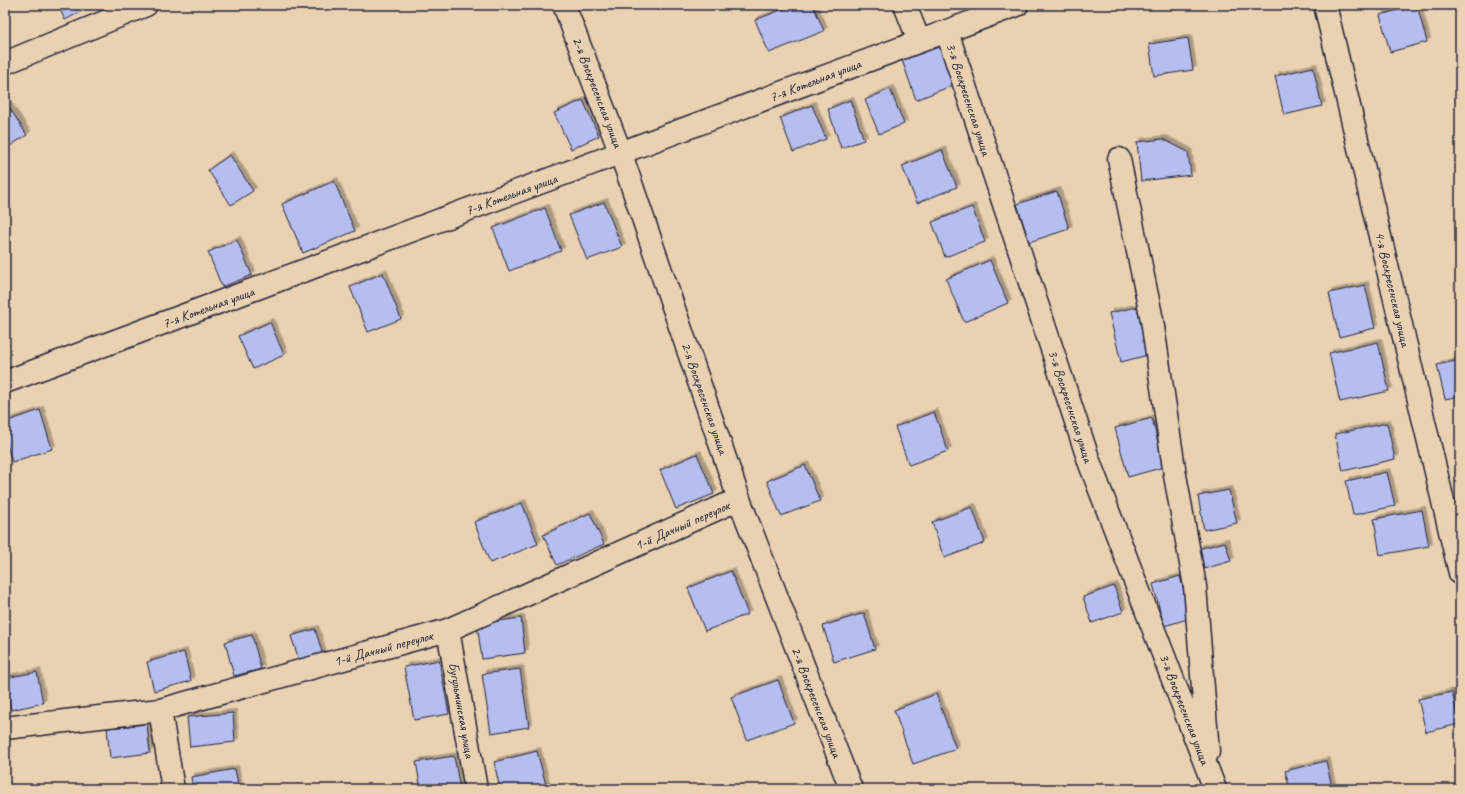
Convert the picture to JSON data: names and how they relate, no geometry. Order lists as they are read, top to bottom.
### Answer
{
  "streets": {
    "street": [
      "7-я Котельная улица",
      "2-я Воскресенская улица",
      "3-я Воскресенская улица",
      "4-я Воскресенская улица",
      "1-й Дачный переулок",
      "Бугульминская улица"
    ]
  },
  "crossings": [
    ["7-я Котельная улица", "2-я Воскресенская улица"],
    ["7-я Котельная улица", "3-я Воскресенская улица"],
    ["2-я Воскресенская улица", "1-й Дачный переулок"],
    ["1-й Дачный переулок", "Бугульминская улица"]
  ]
}
